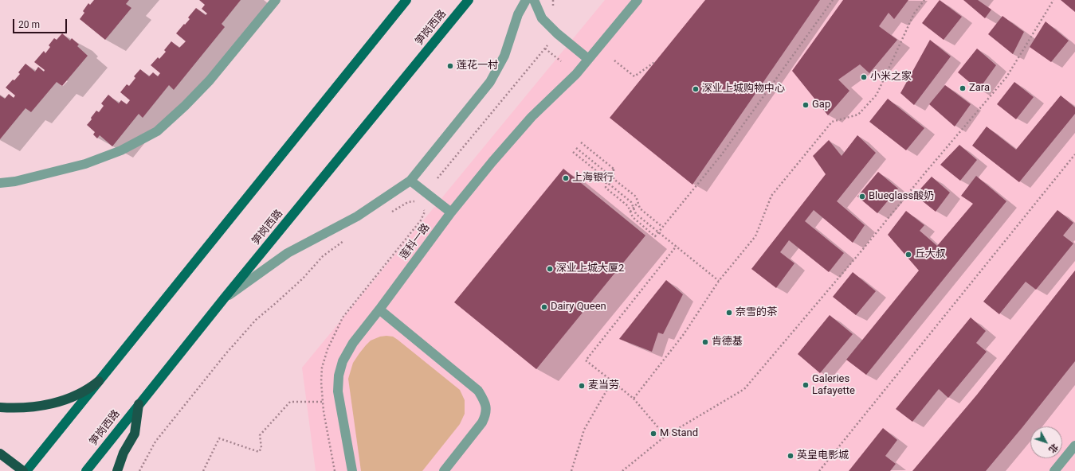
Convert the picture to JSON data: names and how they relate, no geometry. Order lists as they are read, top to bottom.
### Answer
{
  "streets": {
    "main road": ["笋岗西路"],
    "street": ["莲科一路"]
  },
  "places": [
    "莲花一村",
    "小米之家",
    "Zara",
    "深业上城购物中心",
    "Gap",
    "上海银行",
    "Blueglass酸奶",
    "丘大叔",
    "深业上城大厦2",
    "Dairy Queen",
    "奈雪的茶",
    "肯德基",
    "Galeries Lafayette",
    "麦当劳",
    "M Stand",
    "英皇电影城"
  ],
  "scale_bar": "20 m",
  "north": "bottom right"
}
